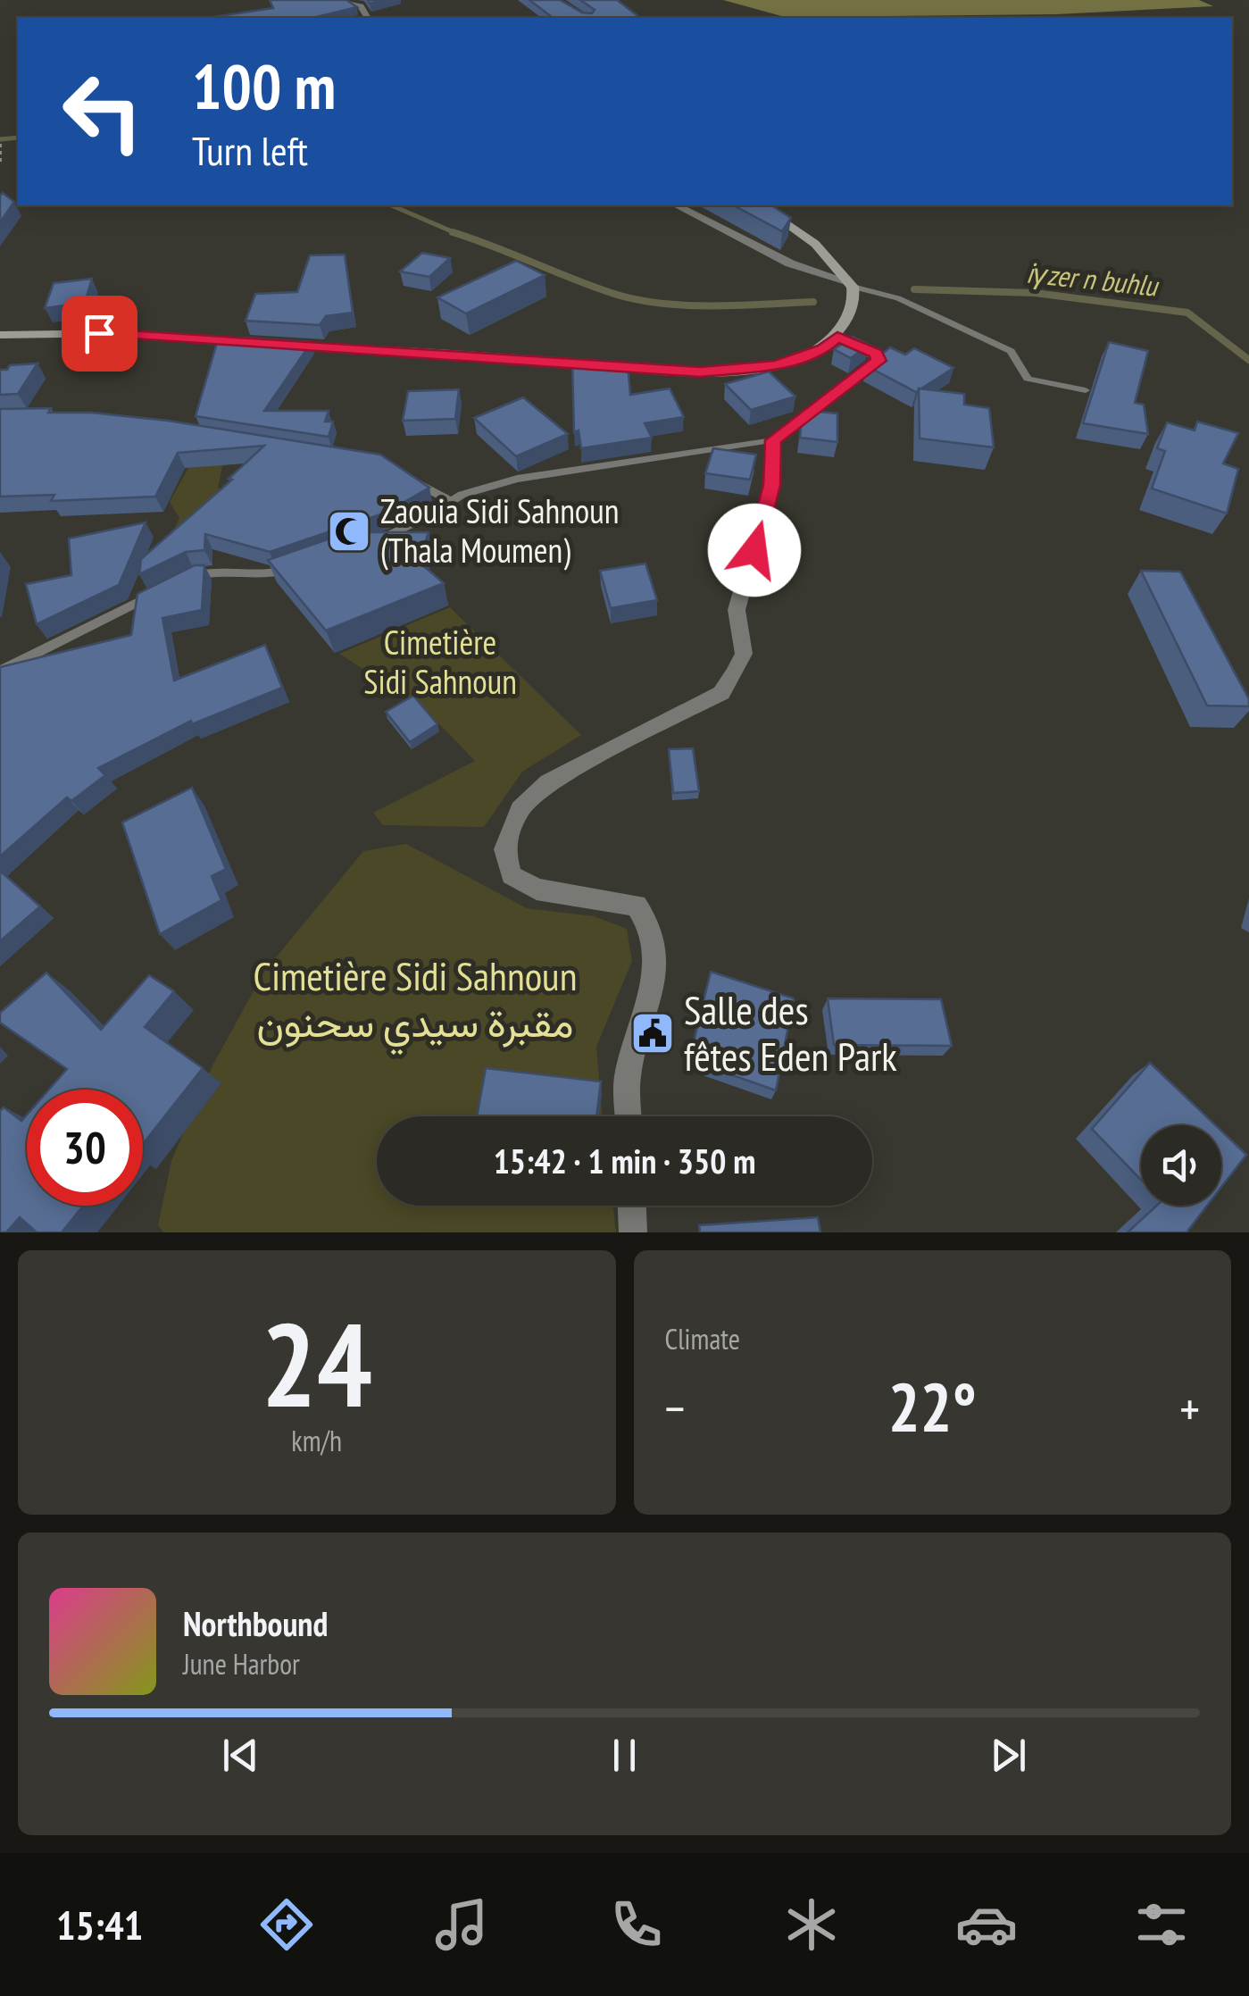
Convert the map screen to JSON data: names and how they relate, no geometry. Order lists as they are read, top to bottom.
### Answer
{
  "water": ["iγzer n buhlu"],
  "parks": ["Cimetière Sidi Sahnoun", "Cimetière Sidi Sahnoun مقبرة سيدي سحنون"],
  "places": {
    "mosque": ["Zaouia Sidi Sahnoun (Thala Moumen)"],
    "public building": ["Salle des fêtes Eden Park"]
  },
  "page": {
    "turn": ["100 m", "Turn left"],
    "limit": "30",
    "trip": "15:42 · 1 min · 350 m",
    "tile": [
      ["24", "km/h"],
      "Climate"
    ],
    "heat": ["−", "22°", "+"],
    "song": ["Northbound", "June Harbor"],
    "tabs": "15:41"
  }
}
